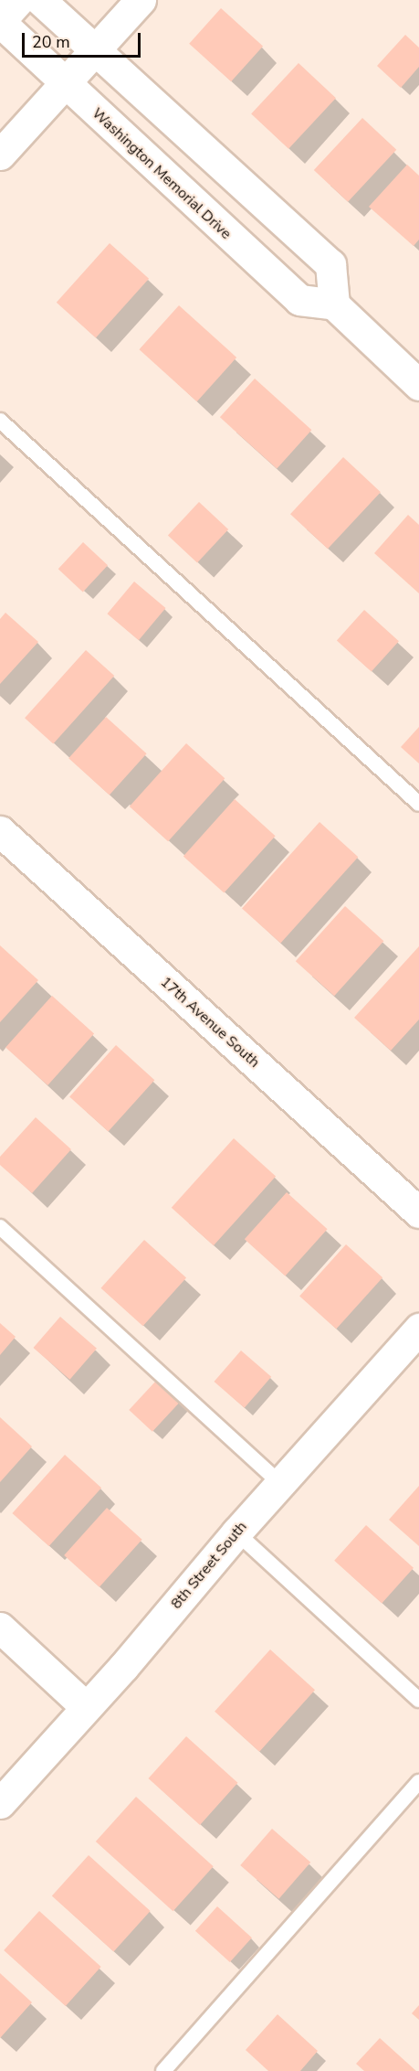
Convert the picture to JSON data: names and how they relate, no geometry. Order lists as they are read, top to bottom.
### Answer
{
  "streets": {
    "street": ["Washington Memorial Drive", "17th Avenue South", "8th Street South"]
  },
  "scale_bar": "20 m"
}
